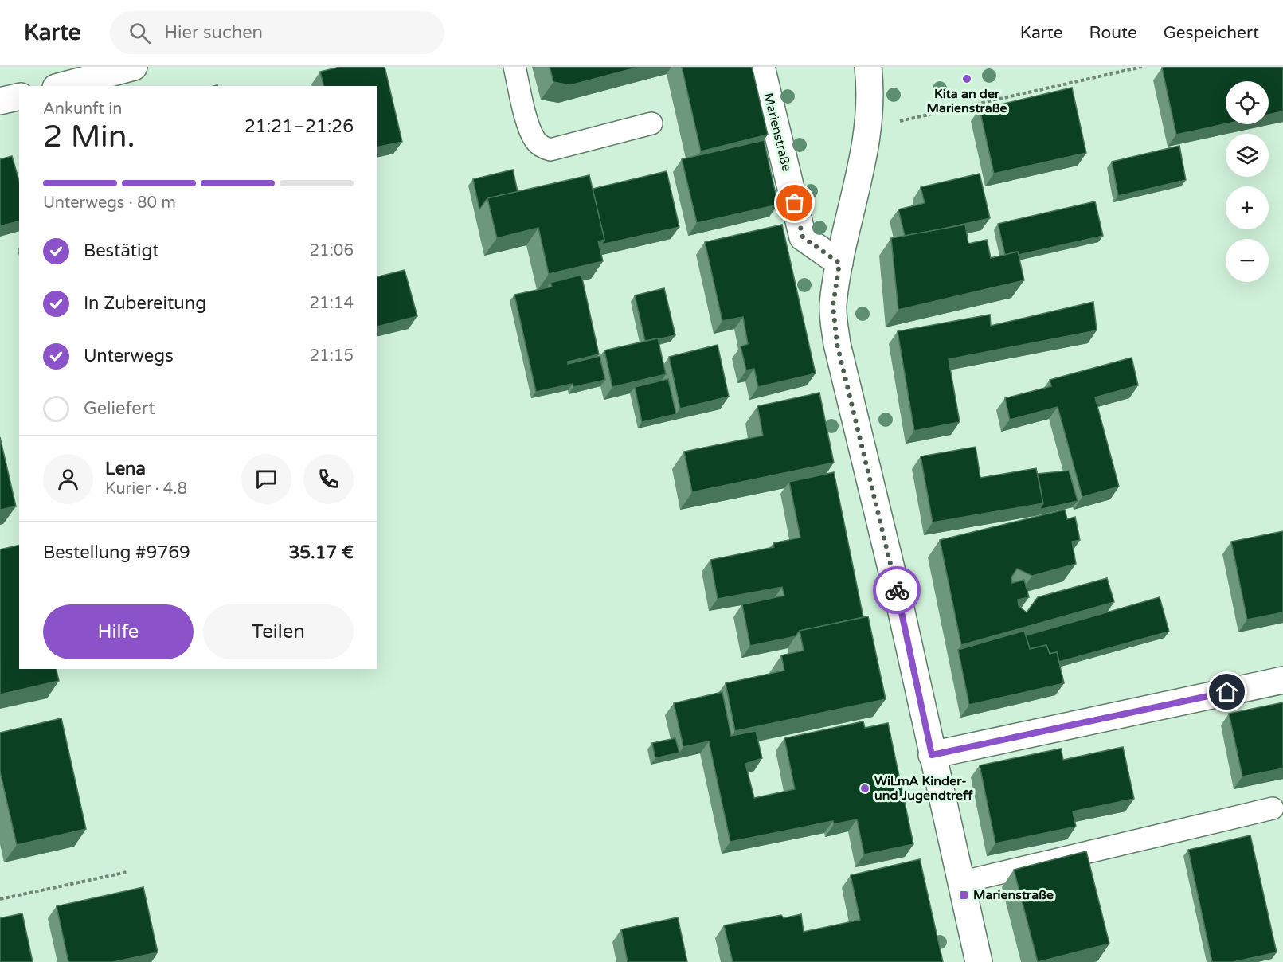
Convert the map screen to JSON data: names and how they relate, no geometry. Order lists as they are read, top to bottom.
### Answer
{
  "streets": {
    "street": ["Marienstraße"]
  },
  "places": {
    "other": ["Kita an der Marienstraße", "WiLmA Kinder- und Jugendtreff"],
    "transit": ["Marienstraße"]
  },
  "page": {
    "header": "Karte",
    "search": "Hier suchen",
    "nav": ["Karte", "Route", "Gespeichert"],
    "map_buttons": ["+", "−"],
    "heading": ["2 Min.", "Ankunft in", "21:21–21:26"],
    "panel": [
      "Lena",
      "Kurier · 4.8",
      "Bestellung #9769",
      "35.17 €"
    ],
    "bar": "Unterwegs · 80 m",
    "list": [
      ["Bestätigt", "21:06"],
      ["In Zubereitung", "21:14"],
      ["Unterwegs", "21:15"],
      "Geliefert"
    ],
    "buttons": ["Hilfe", "Teilen"]
  }
}
